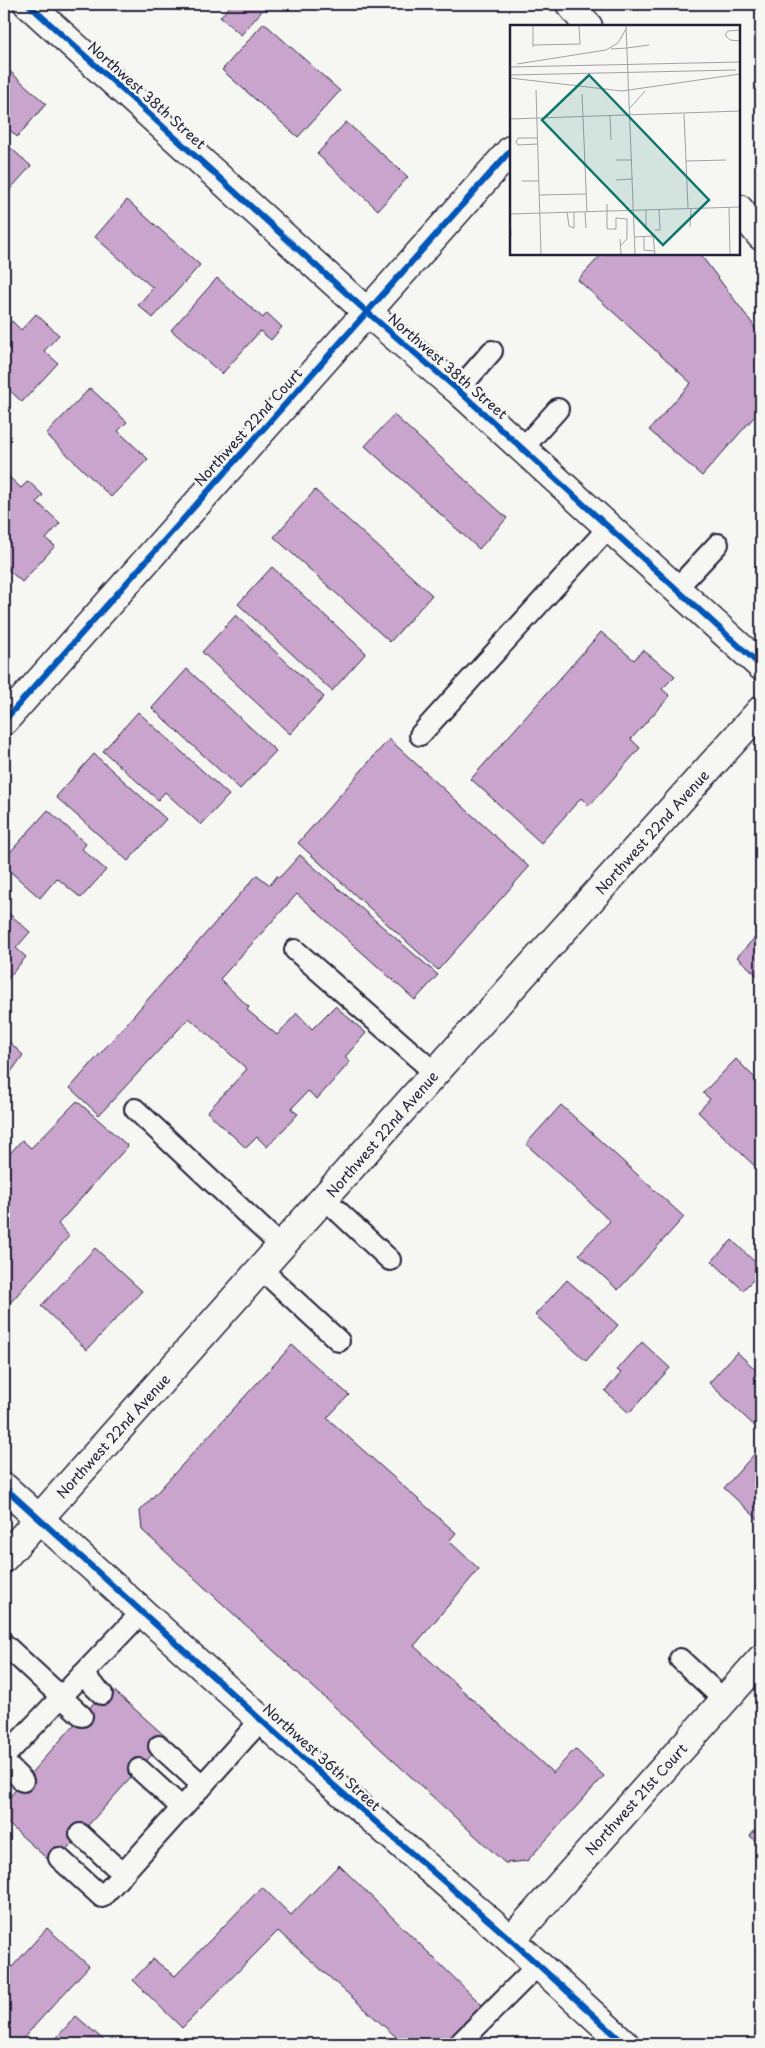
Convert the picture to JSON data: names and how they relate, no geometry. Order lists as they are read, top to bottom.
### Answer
{
  "streets": {
    "main road": [
      "Northwest 38th Street",
      "Northwest 22nd Court",
      "Northwest 22nd Avenue",
      "Northwest 36th Street",
      "Northwest 21st Court"
    ]
  },
  "crossings": [
    ["Northwest 38th Street", "Northwest 22nd Court"],
    ["Northwest 22nd Avenue", "Northwest 36th Street"],
    ["Northwest 36th Street", "Northwest 21st Court"]
  ]
}
